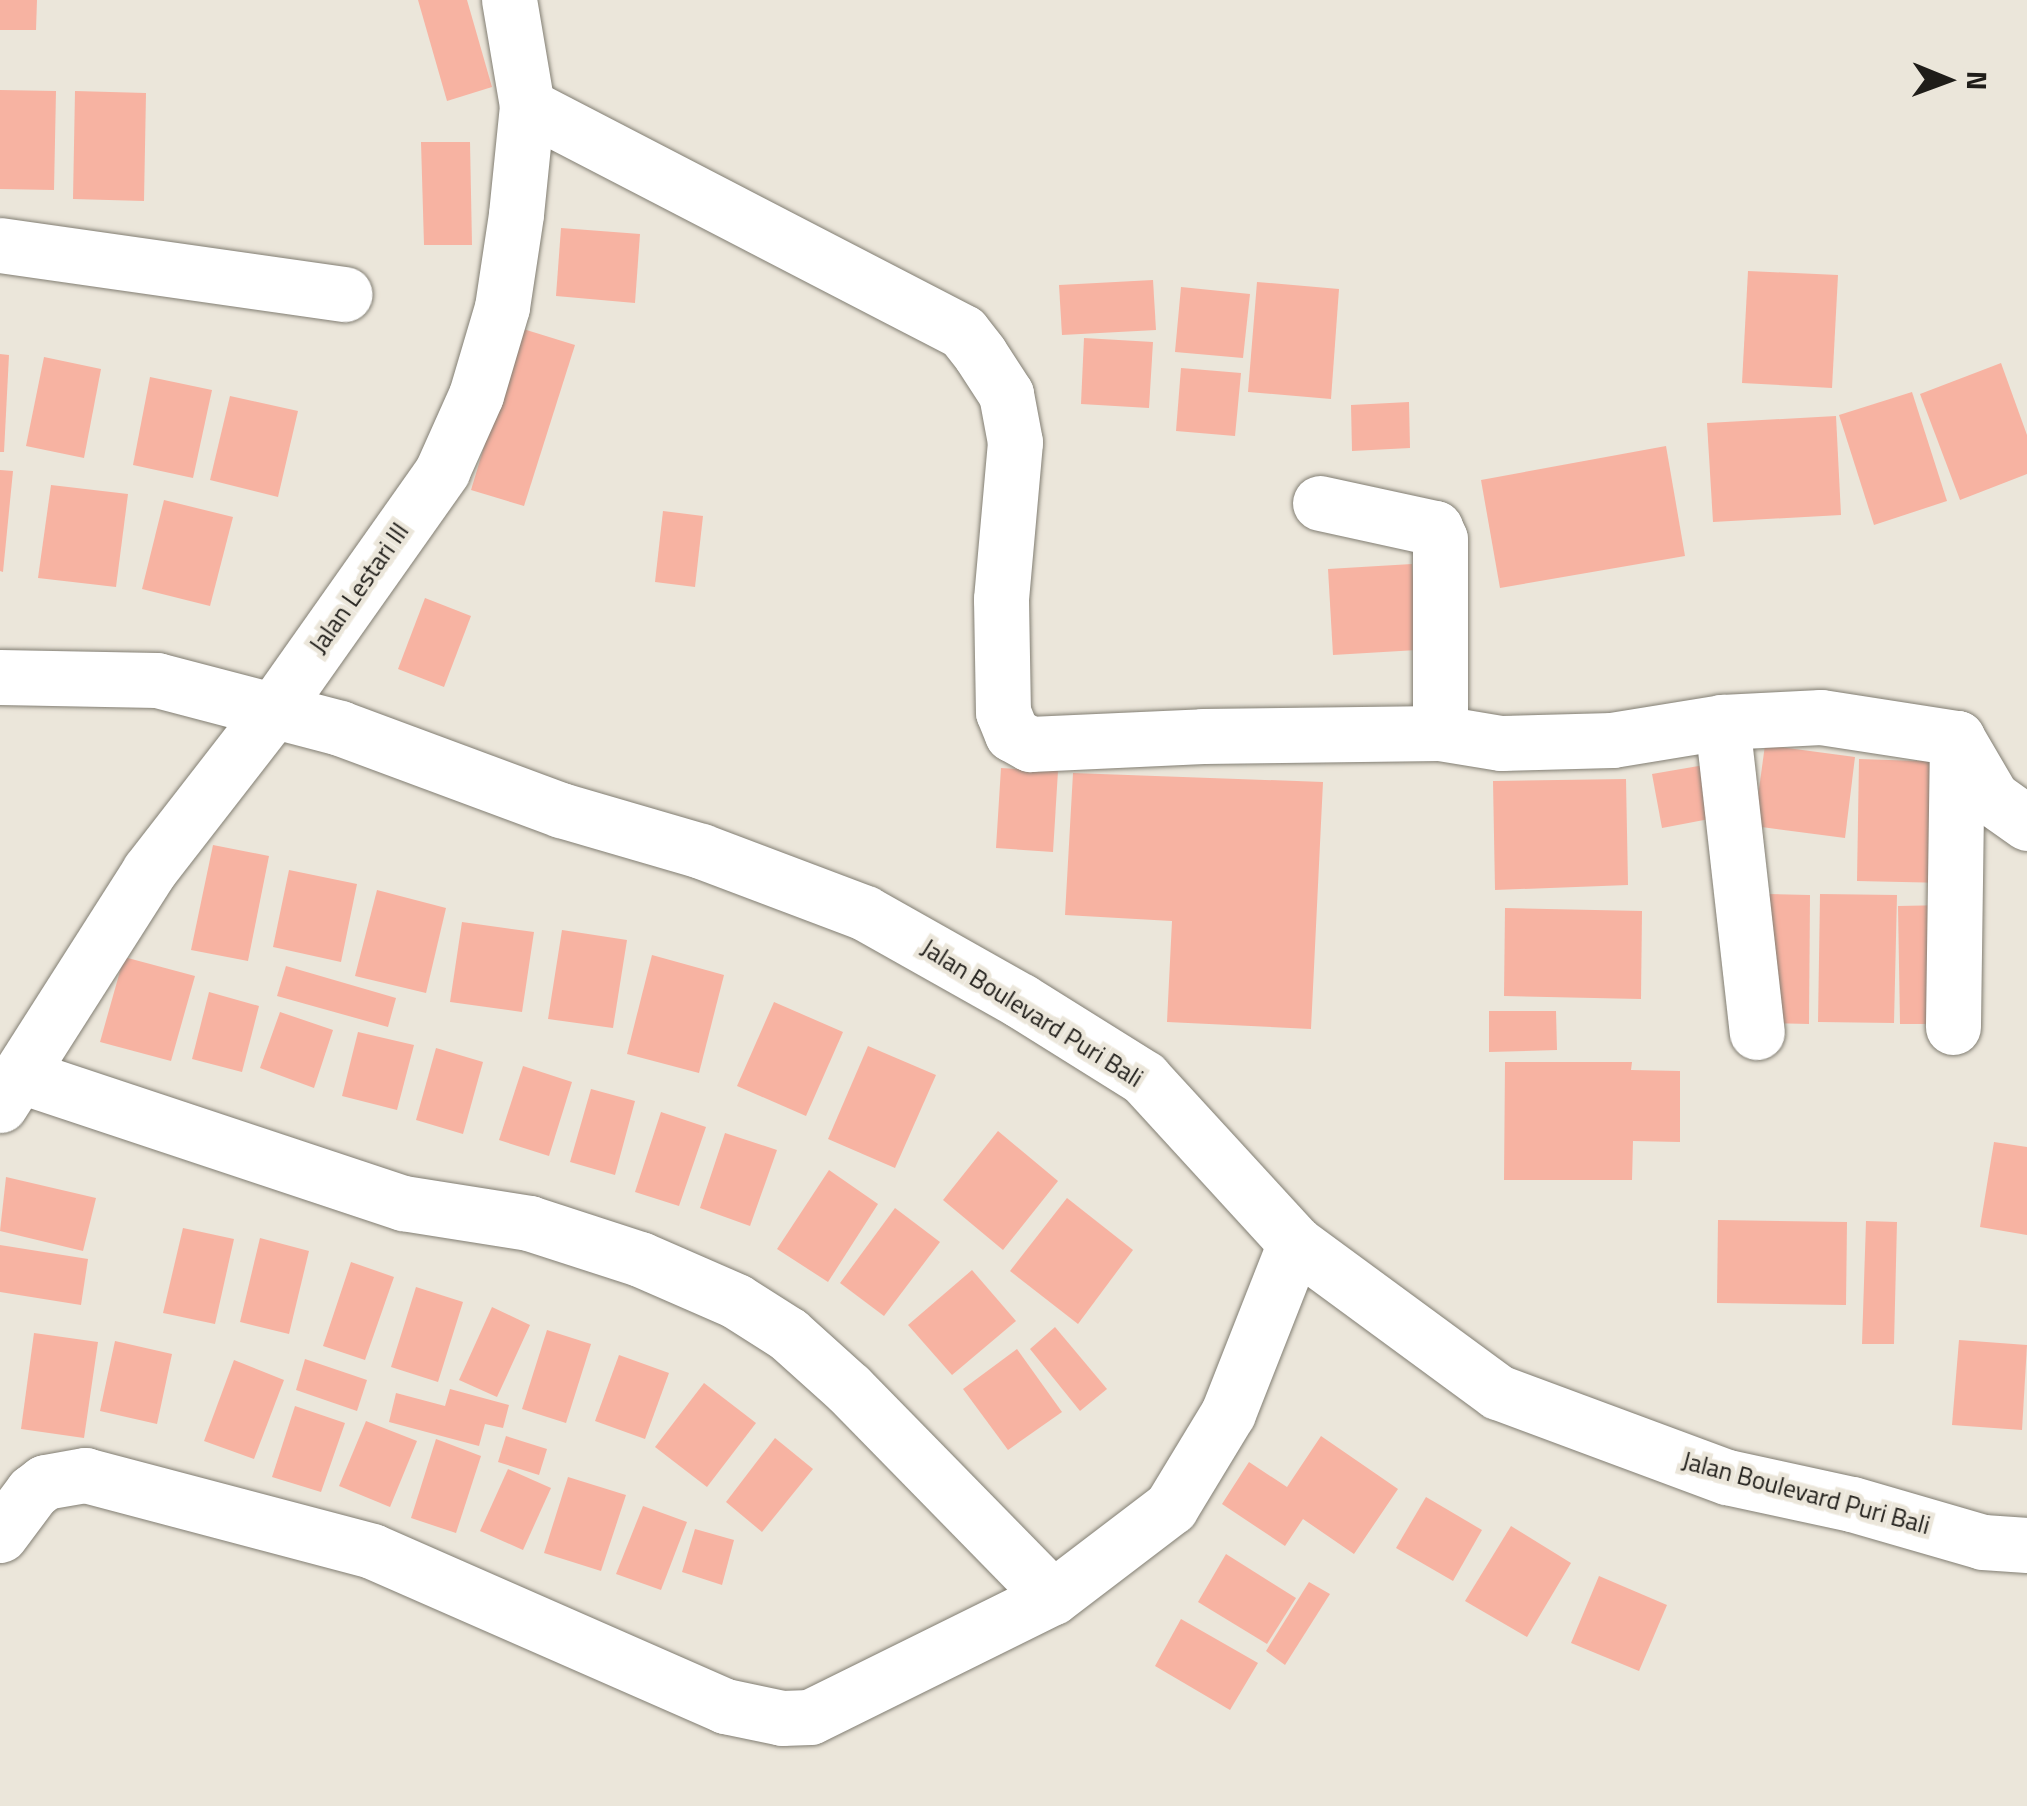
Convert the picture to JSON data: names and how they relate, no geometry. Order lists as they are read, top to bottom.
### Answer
{
  "streets": {
    "street": ["Jalan Lestari III", "Jalan Boulevard Puri Bali"]
  },
  "crossings": [
    ["Jalan Lestari III", "Jalan Boulevard Puri Bali"]
  ],
  "north": "right"
}
